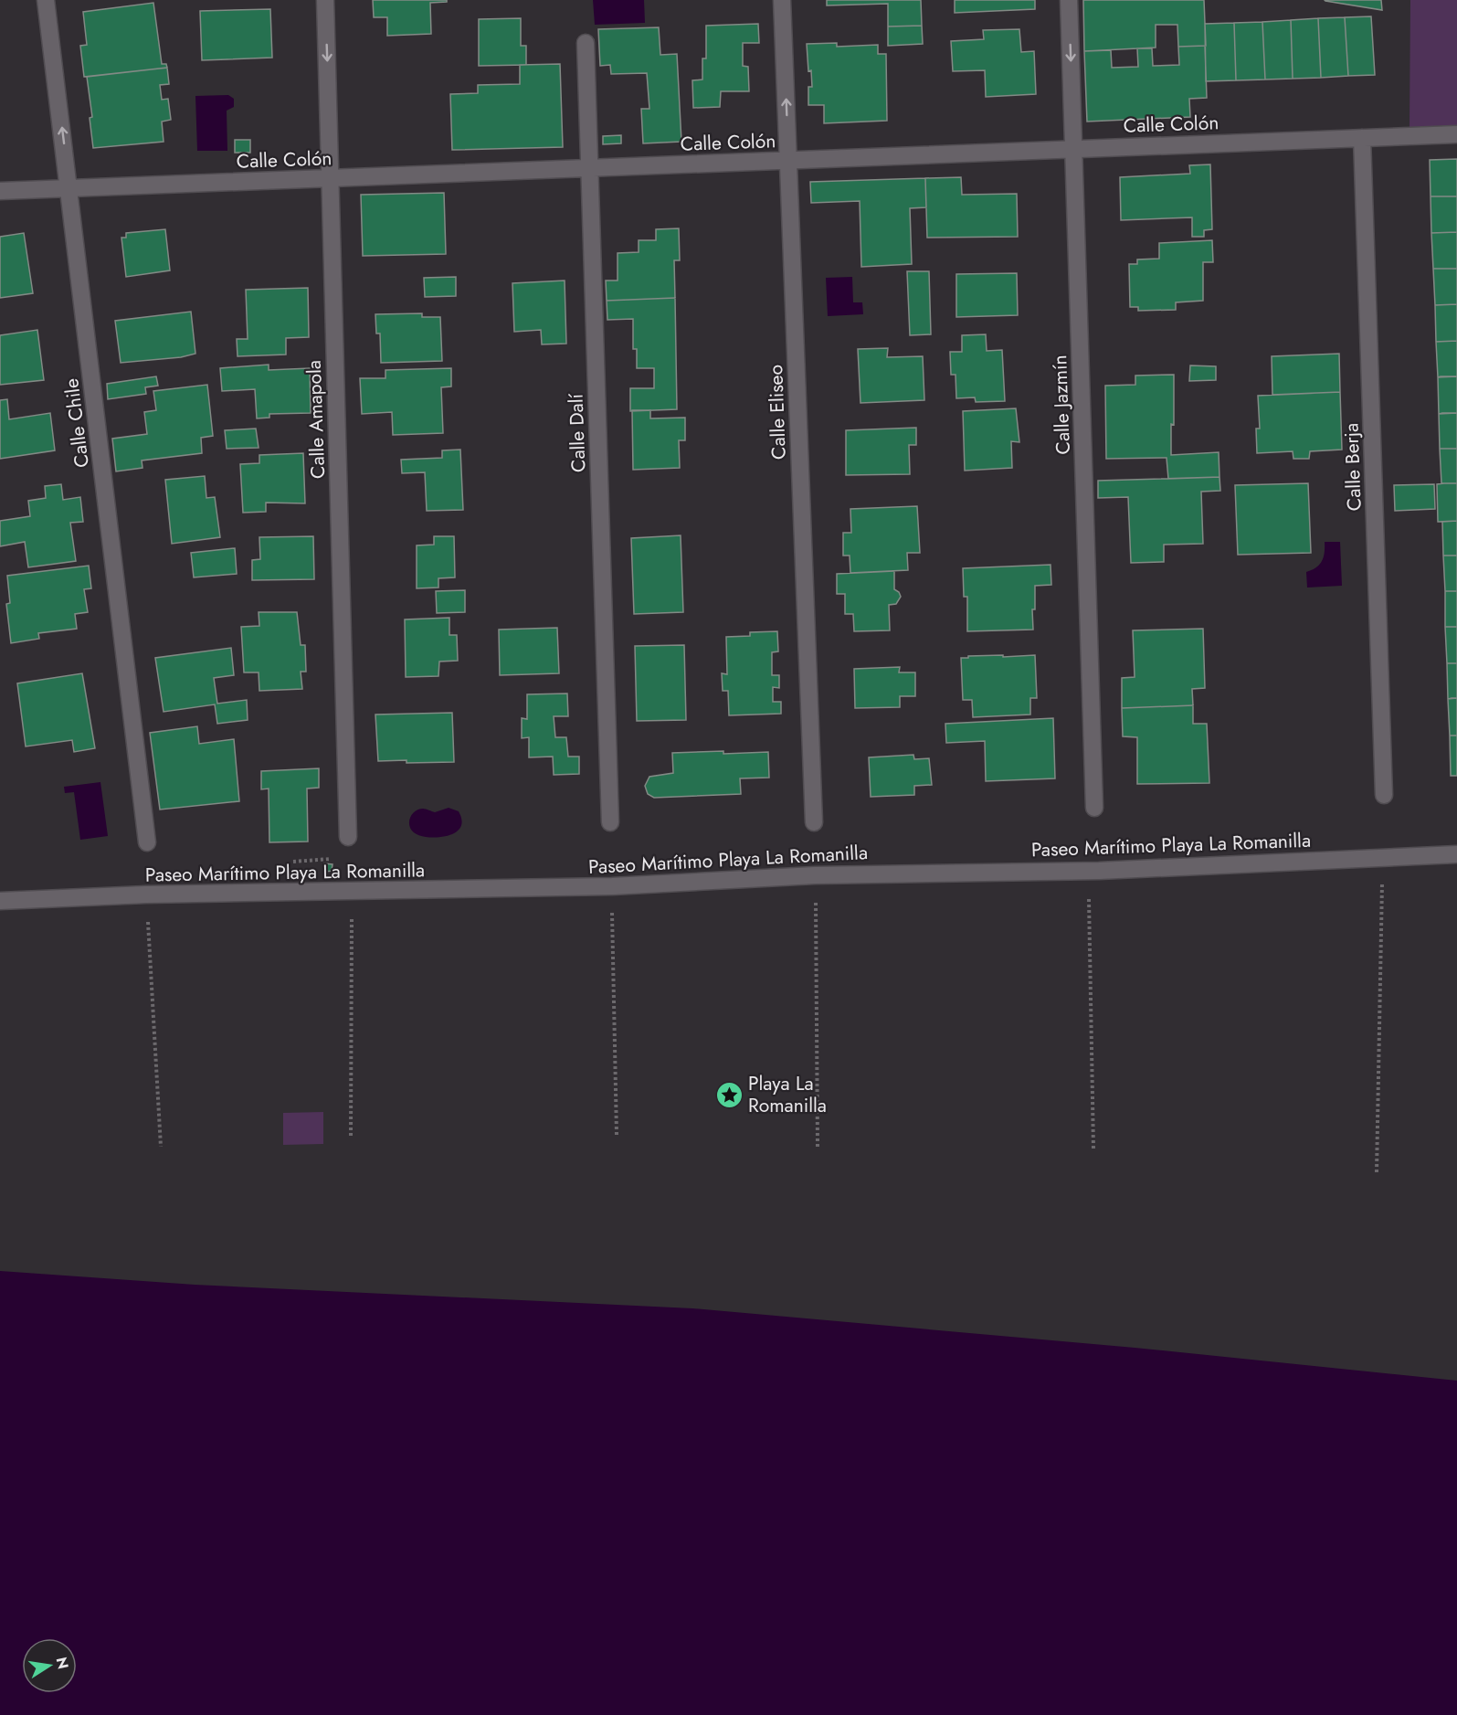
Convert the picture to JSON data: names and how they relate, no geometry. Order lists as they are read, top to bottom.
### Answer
{
  "streets": {
    "street": [
      "Calle Colón",
      "Calle Jazmín",
      "Calle Eliseo",
      "Calle Amapola",
      "Calle Chile",
      "Calle Dalí",
      "Calle Berja",
      "Paseo Marítimo Playa La Romanilla"
    ]
  },
  "crossings": [
    ["Calle Colón", "Calle Jazmín"],
    ["Calle Colón", "Calle Eliseo"],
    ["Calle Colón", "Calle Amapola"],
    ["Calle Colón", "Calle Chile"],
    ["Calle Colón", "Calle Dalí"],
    ["Calle Colón", "Calle Berja"]
  ],
  "places": {
    "place": ["Playa La Romanilla"]
  },
  "north": "right"
}
